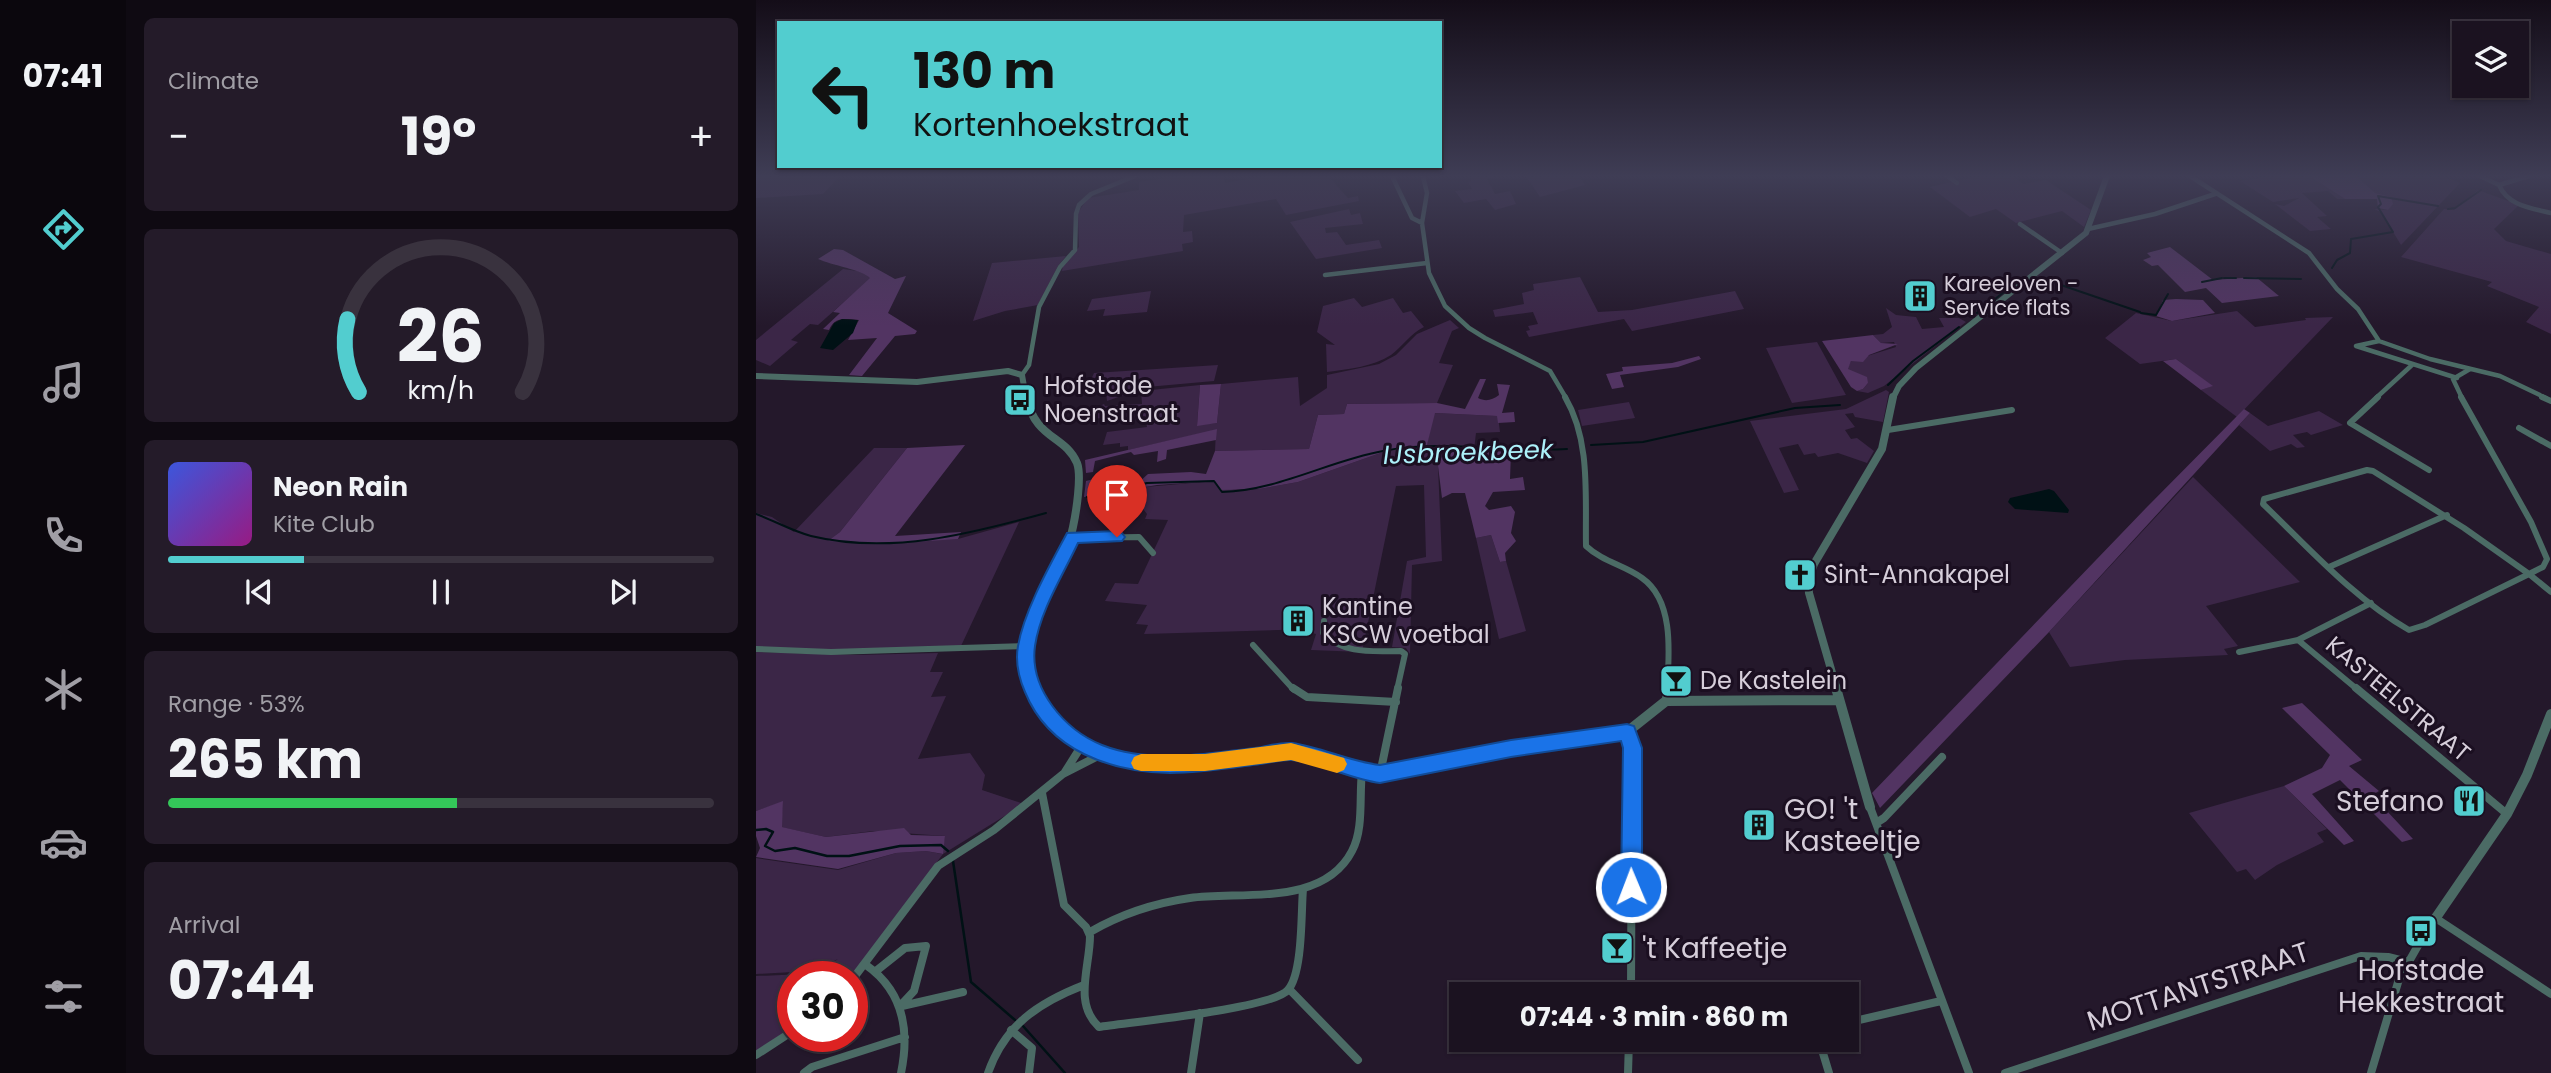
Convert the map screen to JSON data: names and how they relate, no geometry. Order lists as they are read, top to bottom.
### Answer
{
  "streets": {
    "street": ["KASTEELSTRAAT", "MOTTANTSTRAAT"]
  },
  "water": ["IJsbroekbeek"],
  "places": {
    "building": ["Kareeloven - Service flats", "Kantine KSCW voetbal", "GO! 't Kasteeltje"],
    "bus stop": ["Hofstade Noenstraat", "Hofstade Hekkestraat"],
    "church": ["Sint-Annakapel"],
    "bar": ["De Kastelein", "'t Kaffeetje"],
    "restaurant": ["Stefano"]
  },
  "page": {
    "tabs": "07:41",
    "tile": [
      "Climate",
      ["Range · 53%", "265 km"],
      ["Arrival", "07:44"]
    ],
    "turn": ["130 m", "Kortenhoekstraat"],
    "heat": ["−", "19°", "+"],
    "song": ["Neon Rain", "Kite Club"],
    "limit": "30",
    "trip": "07:44 · 3 min · 860 m",
    "gauge": ["26", "km/h"]
  }
}
